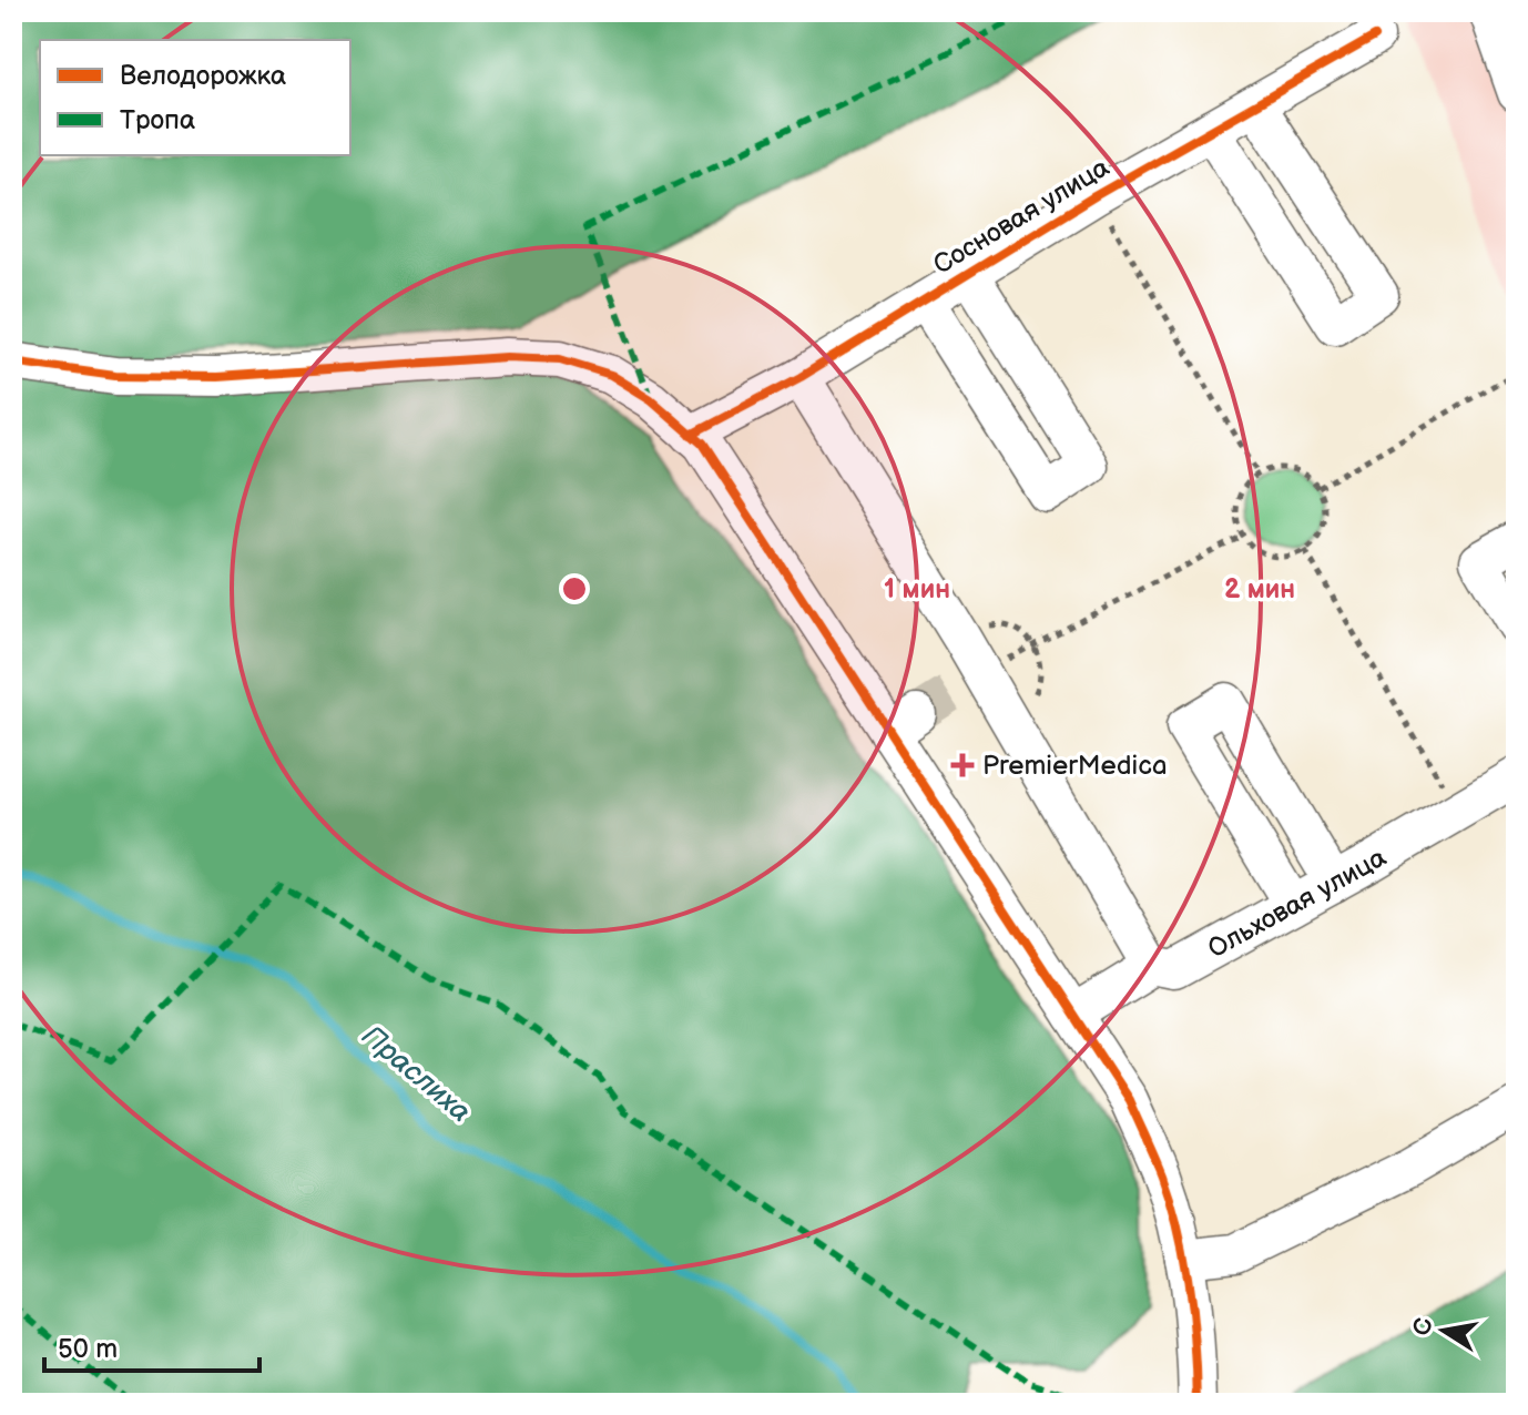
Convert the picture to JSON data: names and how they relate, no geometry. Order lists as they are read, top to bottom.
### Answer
{
  "streets": {
    "street": ["Сосновая улица", "Ольховая улица"]
  },
  "water": ["Праслиха"],
  "places": {
    "health": ["PremierMedica"]
  },
  "legend": ["Велодорожка", "Тропа"],
  "scale_bar": "50 m",
  "north": "left",
  "rings": ["1 мин", "2 мин"]
}
